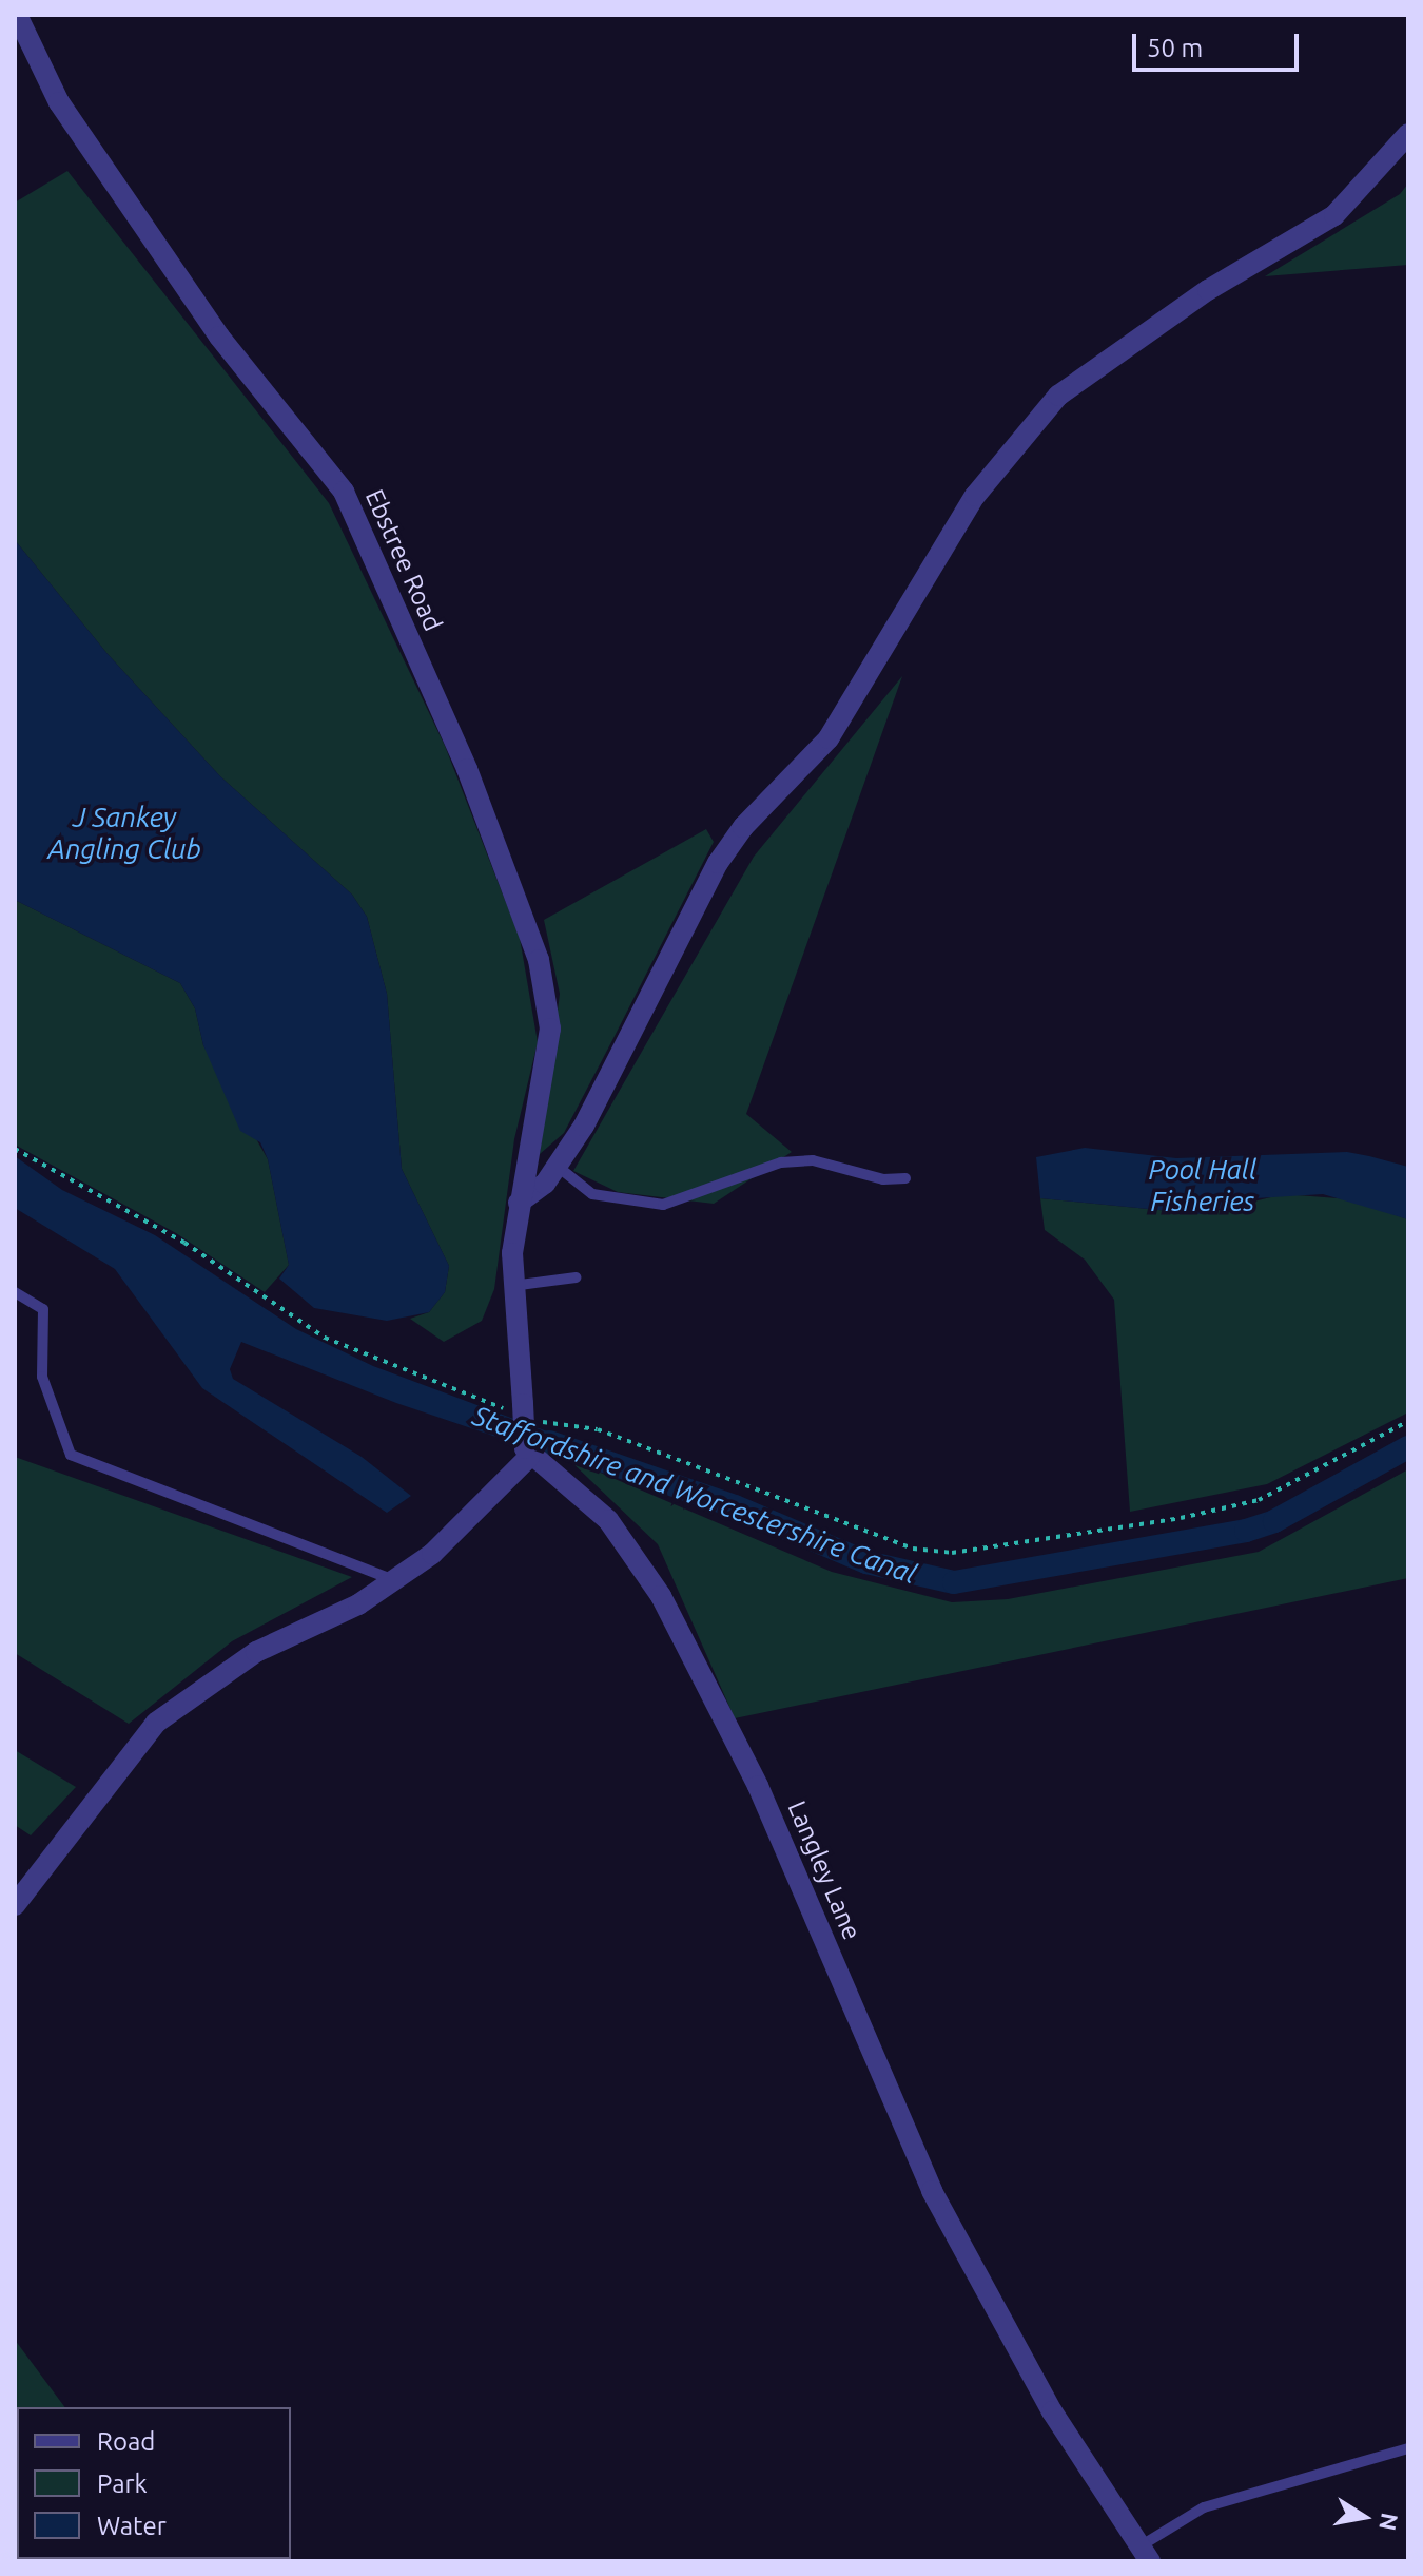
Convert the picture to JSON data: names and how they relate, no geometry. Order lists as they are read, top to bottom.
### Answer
{
  "streets": {
    "street": ["Ebstree Road", "Langley Lane"]
  },
  "water": ["J Sankey Angling Club", "Pool Hall Fisheries", "Staffordshire and Worcestershire Canal"],
  "legend": ["Road", "Park", "Water"],
  "scale_bar": "50 m",
  "north": "right"
}
